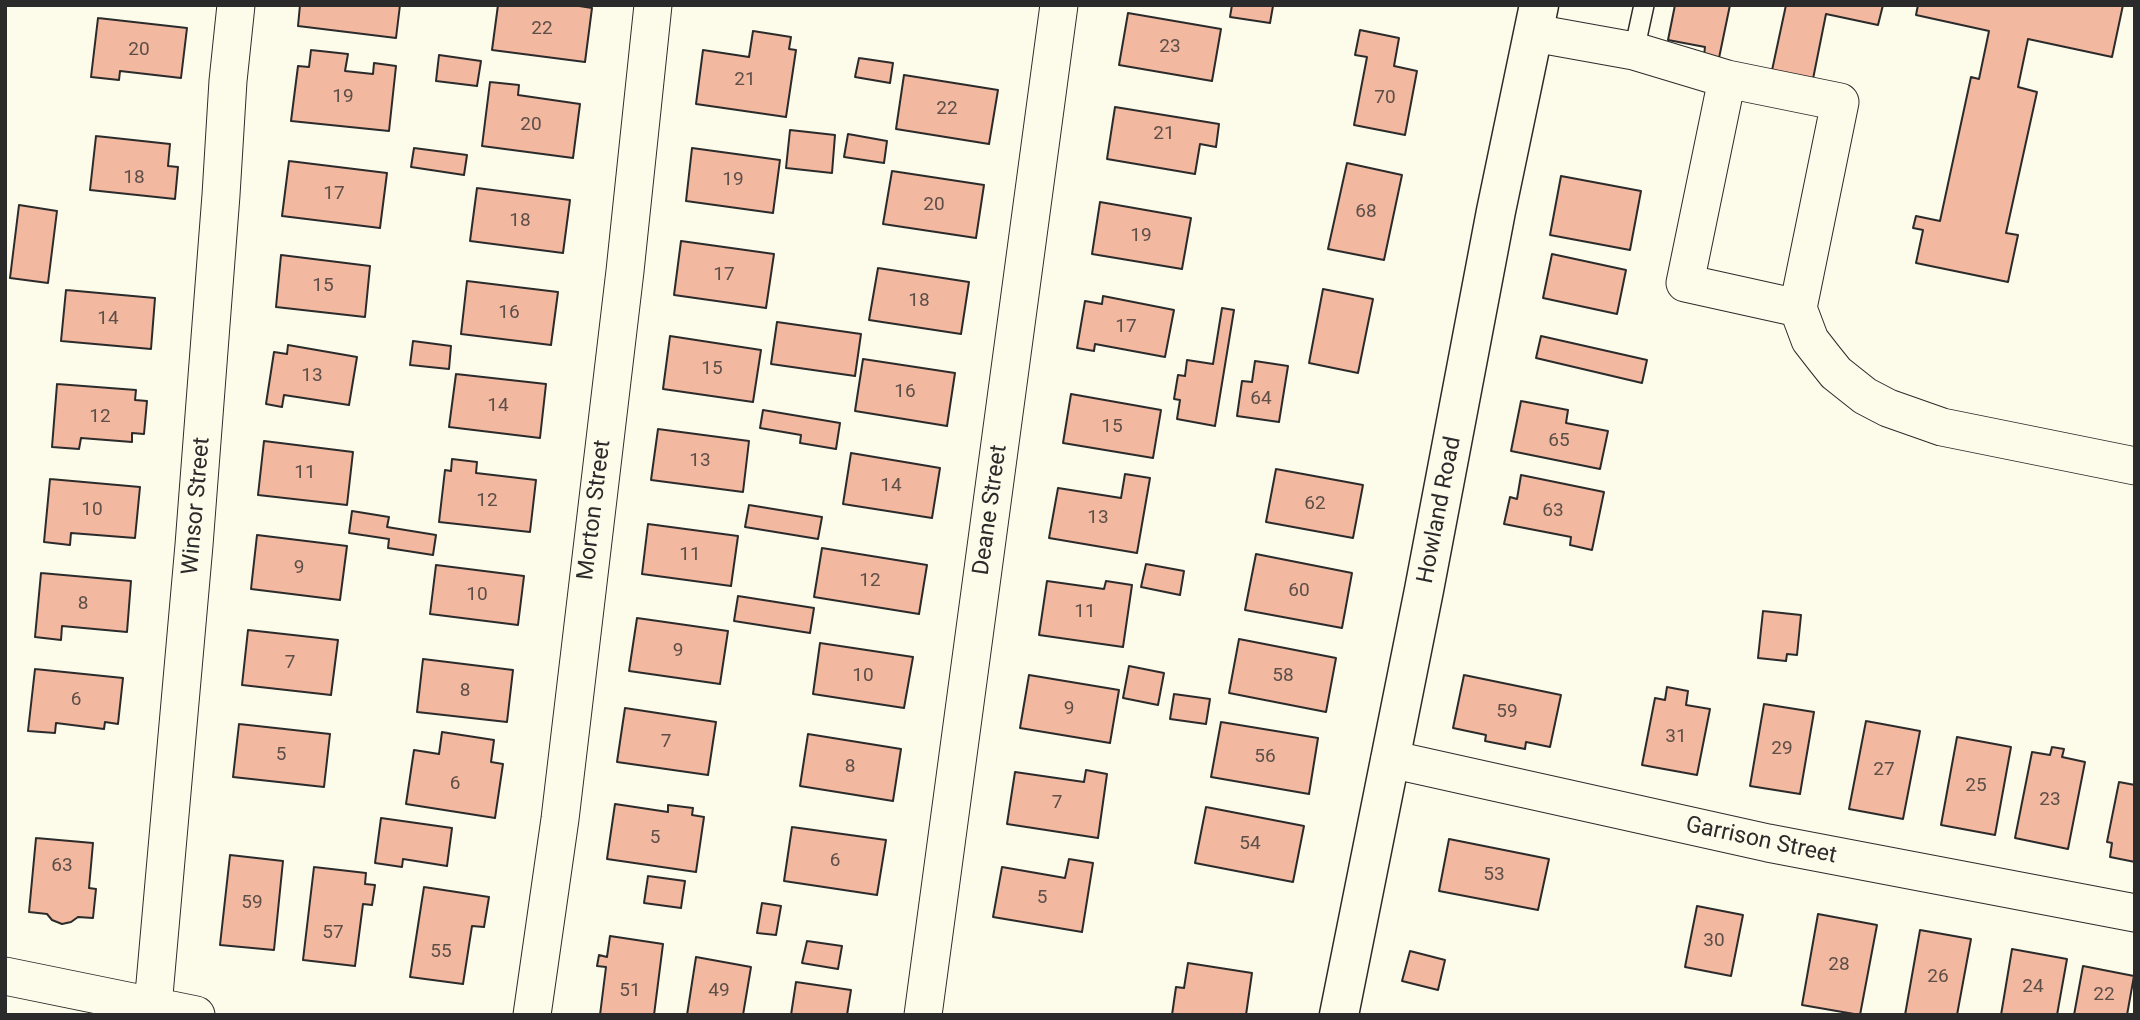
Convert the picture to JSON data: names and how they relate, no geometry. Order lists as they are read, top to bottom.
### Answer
{
  "streets": {
    "main road": ["Howland Road"],
    "street": [
      "Winsor Street",
      "Morton Street",
      "Deane Street",
      "Garrison Street"
    ]
  },
  "crossings": [
    ["Howland Road", "Garrison Street"]
  ],
  "house_numbers": [
    "22",
    "23",
    "20",
    "21",
    "19",
    "70",
    "22",
    "20",
    "21",
    "18",
    "19",
    "17",
    "20",
    "68",
    "18",
    "19",
    "17",
    "15",
    "18",
    "16",
    "14",
    "17",
    "15",
    "13",
    "16",
    "64",
    "14",
    "12",
    "15",
    "65",
    "13",
    "11",
    "14",
    "12",
    "62",
    "10",
    "63",
    "13",
    "11",
    "9",
    "12",
    "60",
    "10",
    "8",
    "11",
    "9",
    "7",
    "10",
    "58",
    "8",
    "6",
    "9",
    "59",
    "31",
    "7",
    "29",
    "5",
    "56",
    "8",
    "27",
    "6",
    "25",
    "23",
    "7",
    "5",
    "54",
    "6",
    "63",
    "53",
    "5",
    "59",
    "57",
    "30",
    "55",
    "28",
    "26",
    "24",
    "51",
    "49",
    "22"
  ]
}
